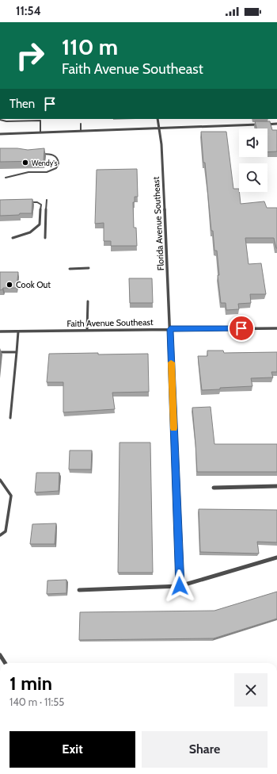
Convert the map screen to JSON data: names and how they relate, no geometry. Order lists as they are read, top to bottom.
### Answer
{
  "streets": {
    "street": ["Florida Avenue Southeast", "Faith Avenue Southeast"]
  },
  "crossings": [
    ["Florida Avenue Southeast", "Faith Avenue Southeast"]
  ],
  "places": ["Wendy's", "Cook Out"],
  "page": {
    "status": "11:54",
    "turn": ["110 m", "Faith Avenue Southeast"],
    "then": "Then",
    "heading": ["1 min", "140 m · 11:55"],
    "buttons": ["Exit", "Share"]
  }
}
